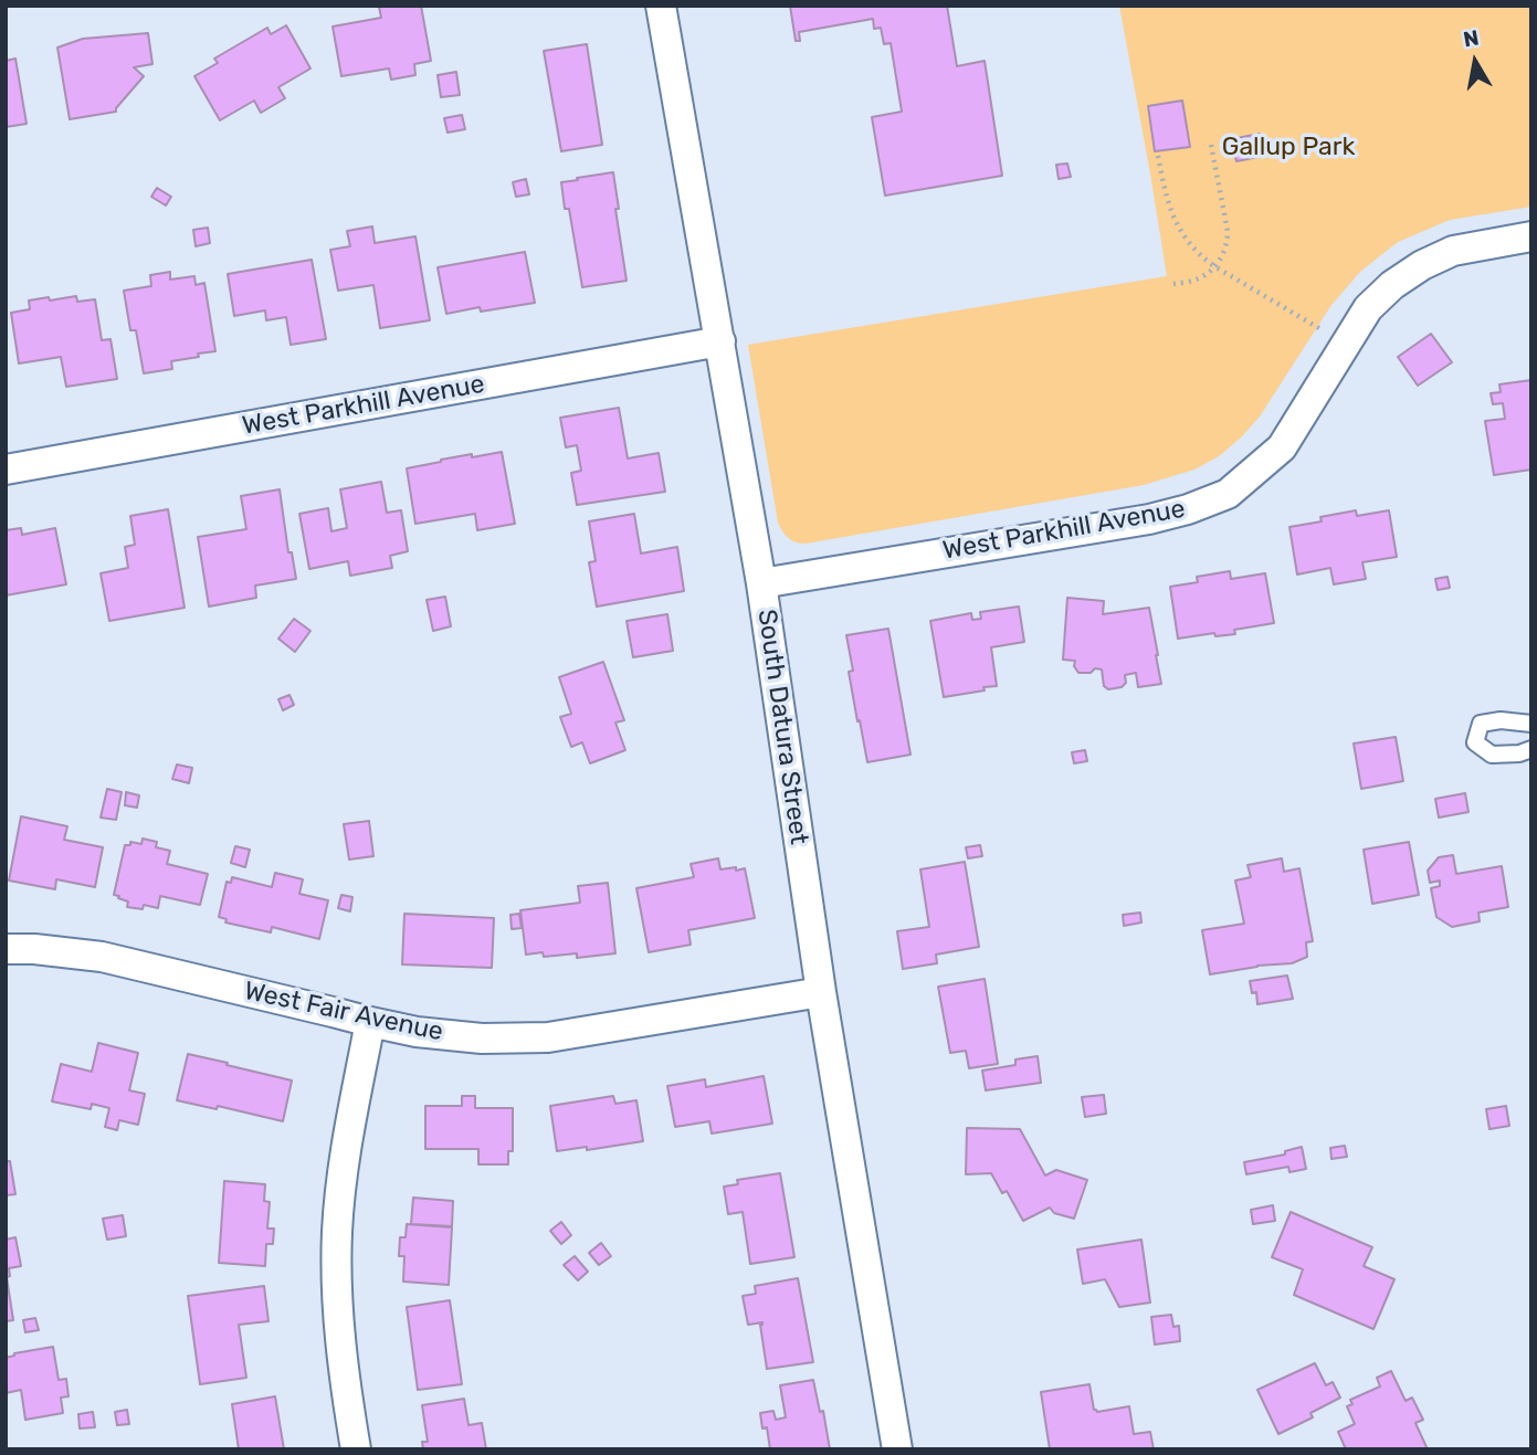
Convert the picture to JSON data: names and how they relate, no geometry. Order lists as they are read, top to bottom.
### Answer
{
  "streets": {
    "street": ["West Parkhill Avenue", "South Datura Street", "West Fair Avenue"]
  },
  "crossings": [
    ["West Parkhill Avenue", "South Datura Street"],
    ["South Datura Street", "West Fair Avenue"]
  ],
  "parks": ["Gallup Park"],
  "north": "top"
}
